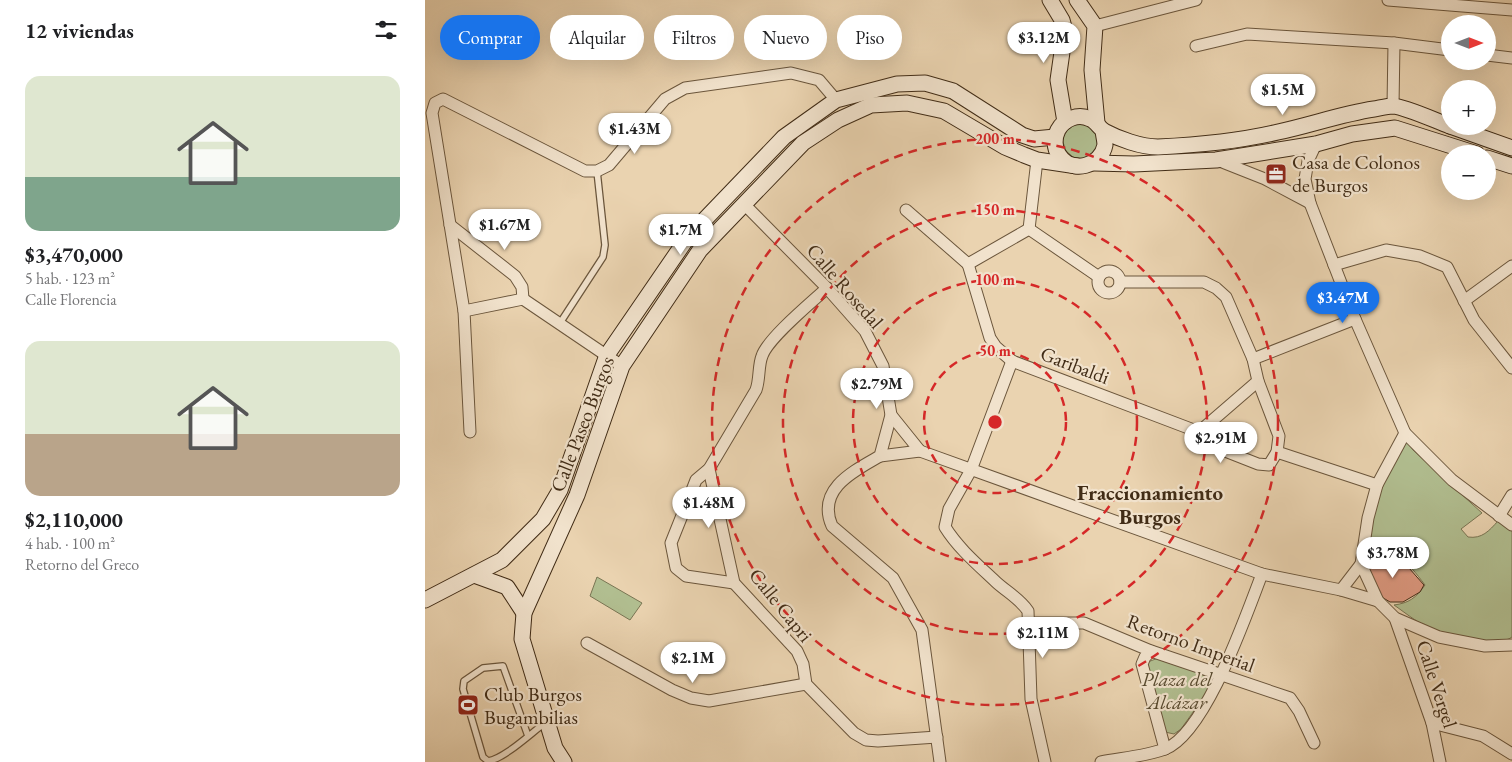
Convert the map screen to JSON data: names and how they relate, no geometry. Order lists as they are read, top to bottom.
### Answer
{
  "streets": {
    "street": [
      "Calle Rosedal",
      "Garibaldi",
      "Calle Paseo Burgos",
      "Calle Capri",
      "Retorno Imperial",
      "Calle Vergel"
    ]
  },
  "crossings": [
    ["Calle Rosedal", "Calle Paseo Burgos"]
  ],
  "districts": ["Fraccionamiento Burgos"],
  "parks": ["Plaza del Alcázar"],
  "places": {
    "office": ["Casa de Colonos de Burgos"],
    "sports": ["Club Burgos Bugambilias"]
  },
  "north": "right",
  "page": {
    "heading": "12 viviendas",
    "map_buttons": ["+", "−"],
    "chip": [
      "Comprar",
      "Alquilar",
      "Filtros",
      "Nuevo",
      "Piso"
    ],
    "price": [
      "$3.12M",
      "$1.5M",
      "$1.43M",
      "$1.67M",
      "$1.7M",
      "$3.47M",
      "$2.79M",
      "$2.91M",
      "$1.48M",
      "$3.78M",
      "$2.11M",
      "$2.1M"
    ],
    "list": [
      {
        "name": "$3,470,000",
        "note": "5 hab. · 123 m² · Calle Florencia"
      },
      {
        "name": "$2,110,000",
        "note": "4 hab. · 100 m² · Retorno del Greco"
      }
    ]
  },
  "rings": [
    "200 m",
    "150 m",
    "100 m",
    "50 m"
  ]
}
